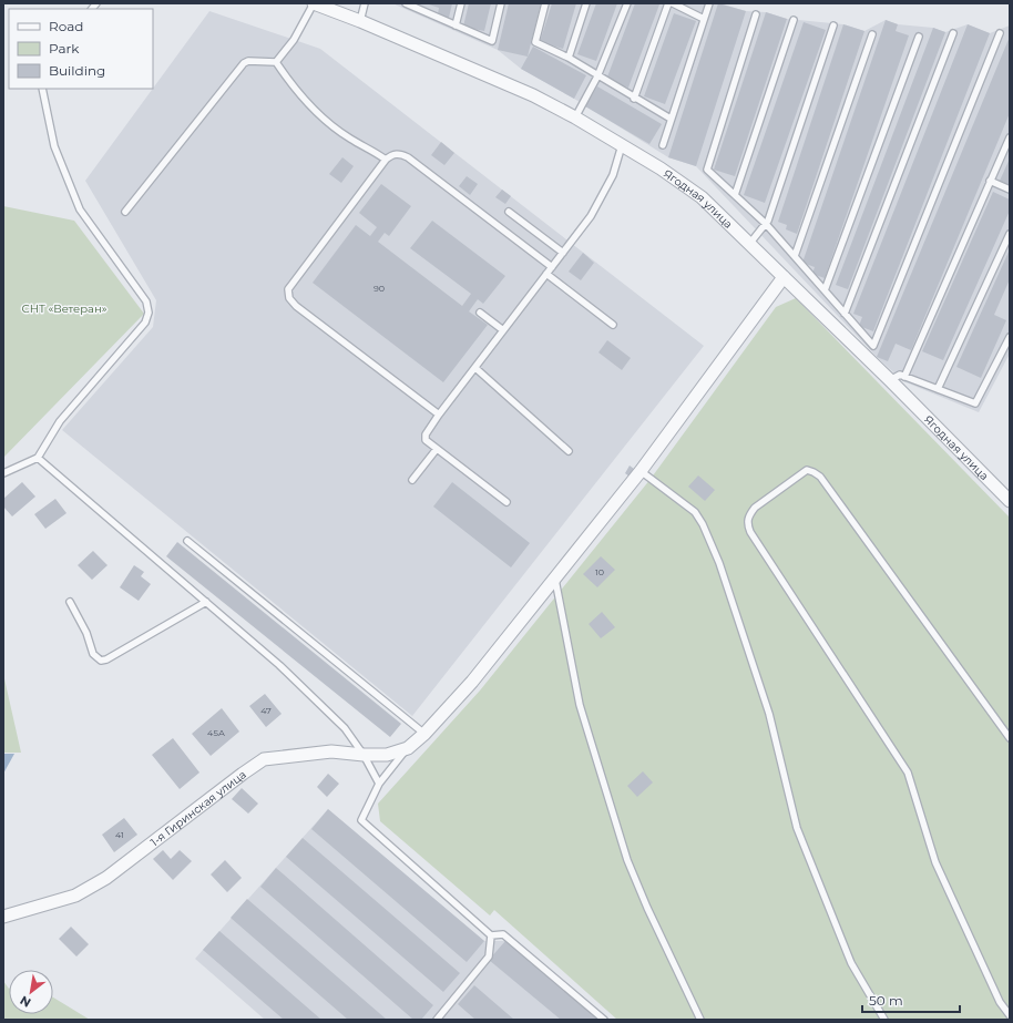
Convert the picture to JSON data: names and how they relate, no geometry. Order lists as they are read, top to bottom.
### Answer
{
  "streets": {
    "street": ["Ягодная улица", "1-я Гиринская улица"]
  },
  "parks": ["СНТ «Ветеран»"],
  "house_numbers": [
    "90",
    "10",
    "47",
    "45А",
    "41"
  ],
  "legend": ["Road", "Park", "Building"],
  "scale_bar": "50 m",
  "north": "bottom left"
}
